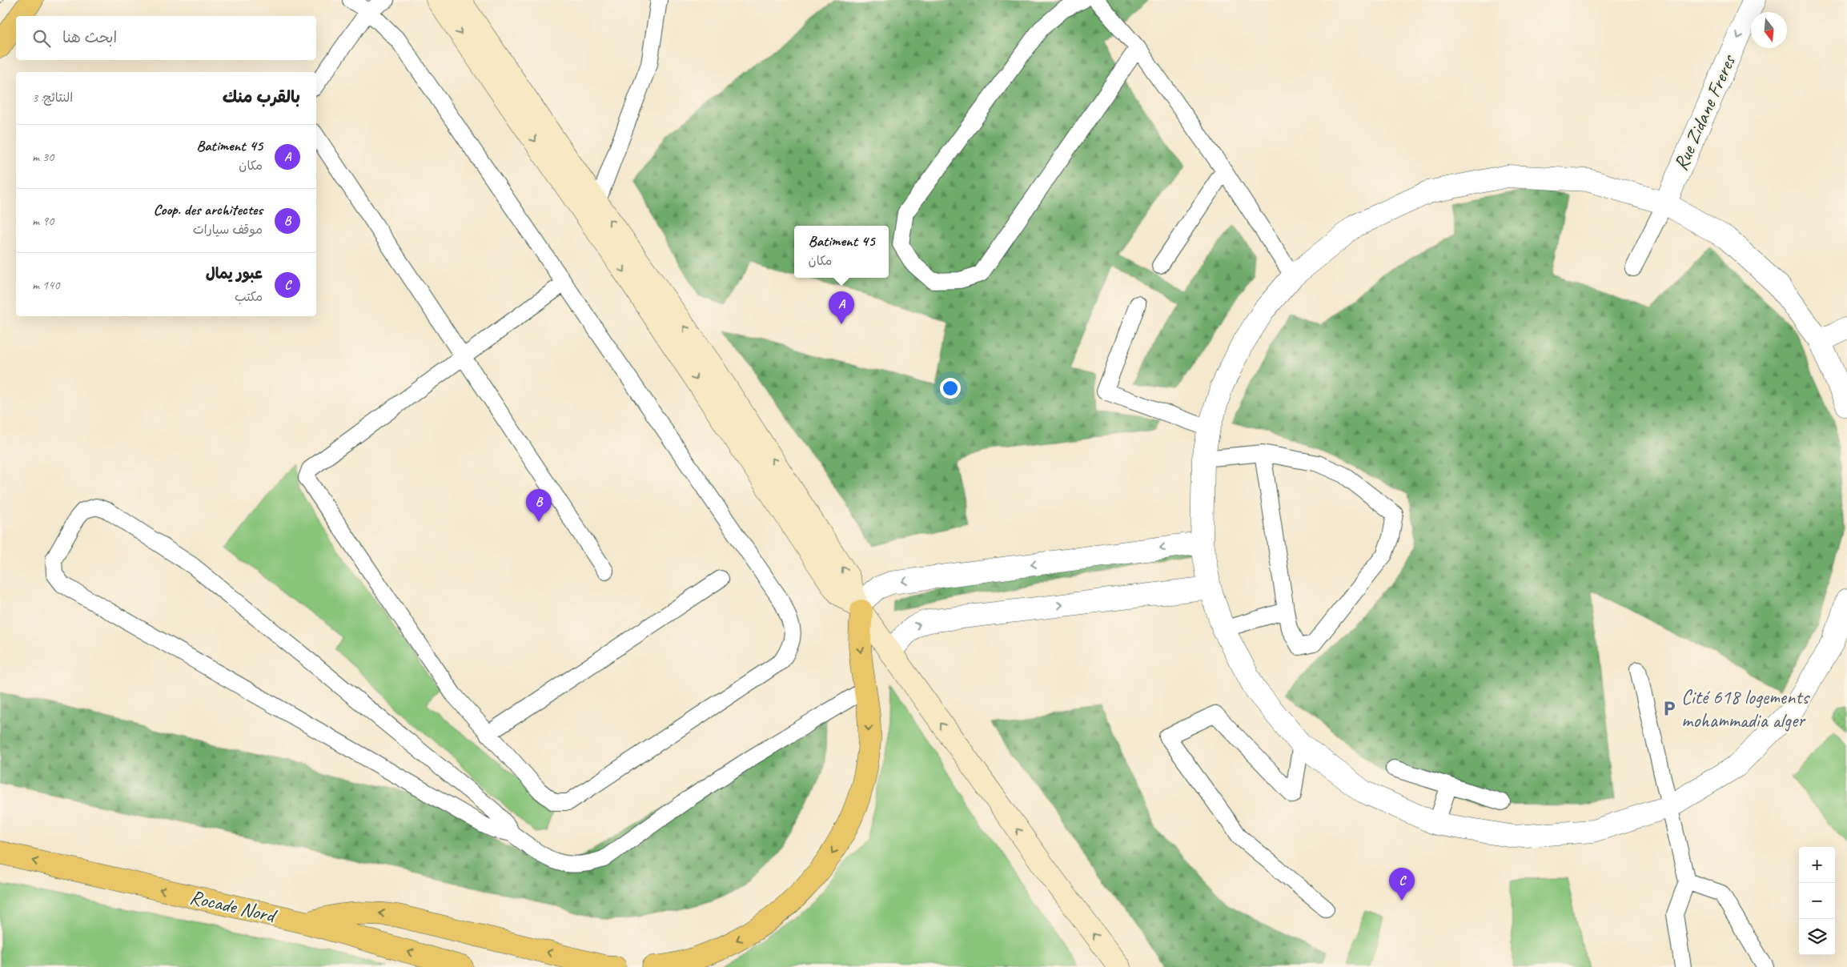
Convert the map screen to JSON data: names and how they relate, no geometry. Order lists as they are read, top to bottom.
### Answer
{
  "streets": {
    "main road": ["Rocade Nord"],
    "street": ["Rue Zidane Freres"]
  },
  "one_way": ["Rue Zidane Freres"],
  "places": {
    "parking": ["Cité 618 logements mohammadia alger"]
  },
  "north": "bottom",
  "page": {
    "search": "ابحث هنا",
    "heading": ["بالقرب منك", "النتائج: 3"],
    "list": [
      {
        "mark": "A",
        "name": "Batiment 45",
        "note": "مكان",
        "value": "30 m"
      },
      {
        "mark": "B",
        "name": "Coop. des architectes",
        "note": "موقف سيارات",
        "value": "90 m"
      },
      {
        "mark": "C",
        "name": "عبور يمال",
        "note": "مكتب",
        "value": "140 m"
      }
    ],
    "popup": ["Batiment 45", "مكان"],
    "pins": ["A", "B", "C"],
    "map_buttons": ["+", "−"]
  }
}
